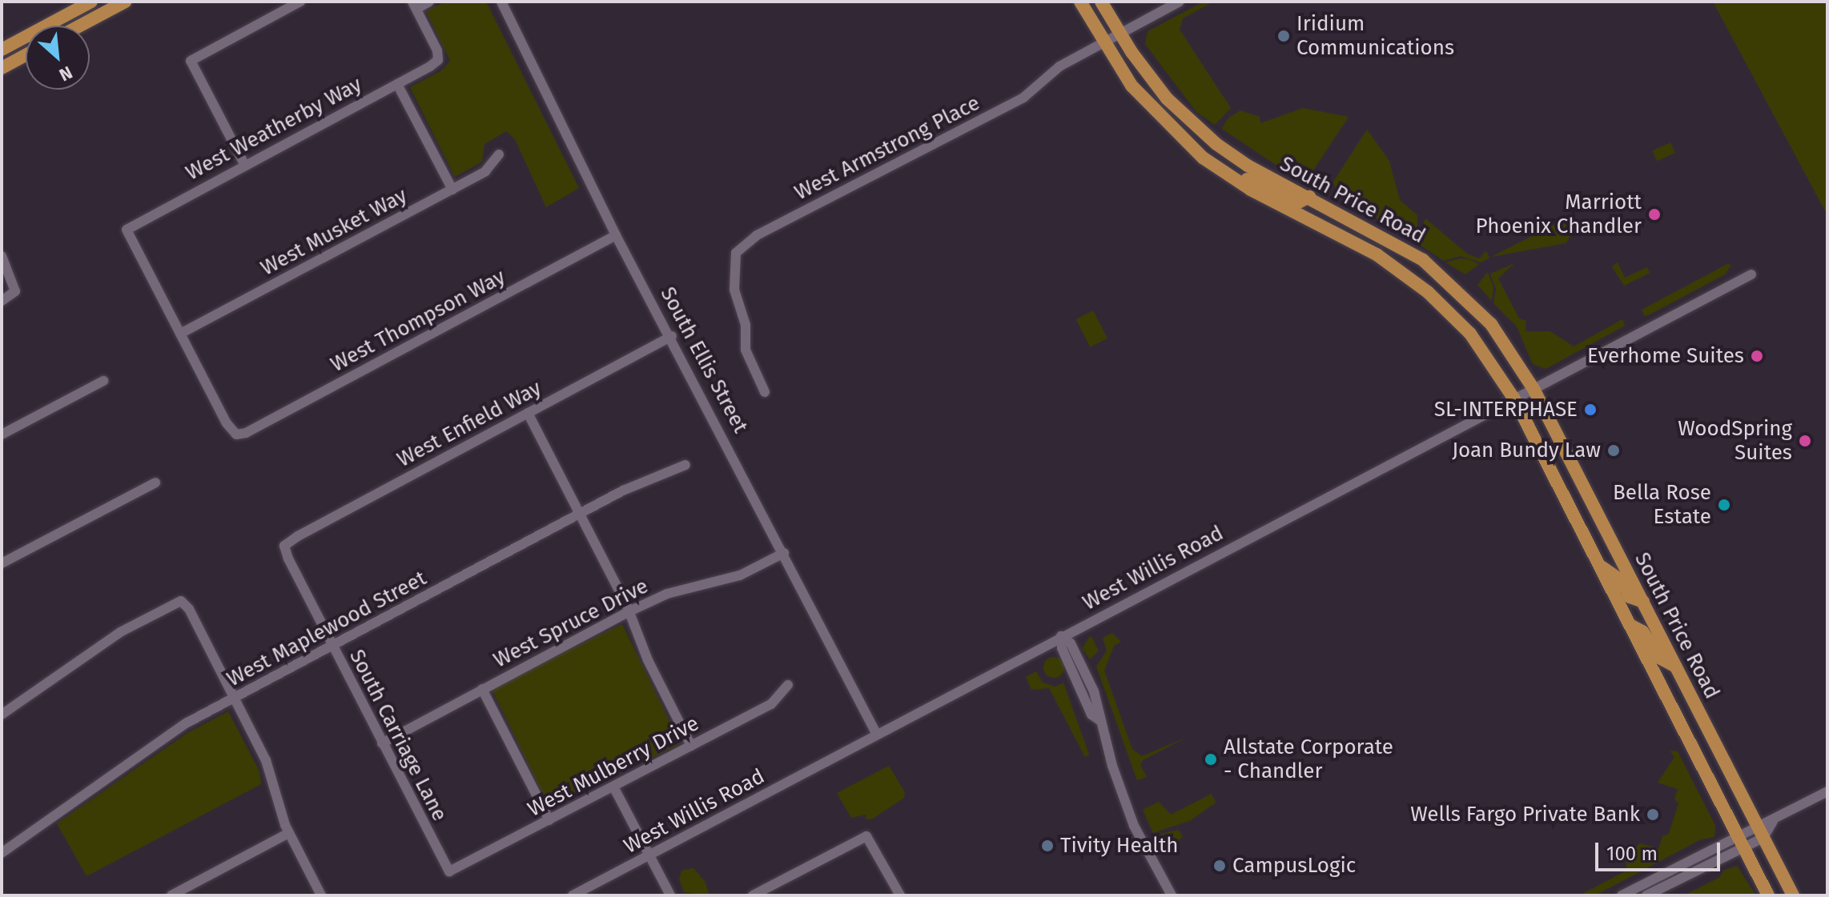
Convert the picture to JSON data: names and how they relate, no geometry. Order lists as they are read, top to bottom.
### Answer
{
  "streets": {
    "main road": ["South Price Road"],
    "street": [
      "West Weatherby Way",
      "West Armstrong Place",
      "West Musket Way",
      "West Thompson Way",
      "South Ellis Street",
      "West Enfield Way",
      "West Willis Road",
      "West Spruce Drive",
      "West Maplewood Street",
      "South Carriage Lane",
      "West Mulberry Drive"
    ]
  },
  "crossings": [
    ["West Weatherby Way", "West Musket Way"],
    ["West Weatherby Way", "West Thompson Way"],
    ["West Armstrong Place", "South Price Road"],
    ["South Price Road", "West Willis Road"],
    ["West Musket Way", "West Thompson Way"],
    ["West Thompson Way", "South Ellis Street"],
    ["South Ellis Street", "West Enfield Way"],
    ["South Ellis Street", "West Willis Road"],
    ["South Ellis Street", "West Spruce Drive"],
    ["West Enfield Way", "South Carriage Lane"],
    ["West Spruce Drive", "South Carriage Lane"],
    ["West Maplewood Street", "South Carriage Lane"],
    ["South Carriage Lane", "West Mulberry Drive"]
  ],
  "places": [
    "Iridium Communications",
    "Marriott Phoenix Chandler",
    "Everhome Suites",
    "SL-INTERPHASE",
    "WoodSpring Suites",
    "Joan Bundy Law",
    "Bella Rose Estate",
    "Allstate Corporate - Chandler",
    "Wells Fargo Private Bank",
    "Tivity Health",
    "CampusLogic"
  ],
  "scale_bar": "100 m",
  "north": "bottom right"
}
